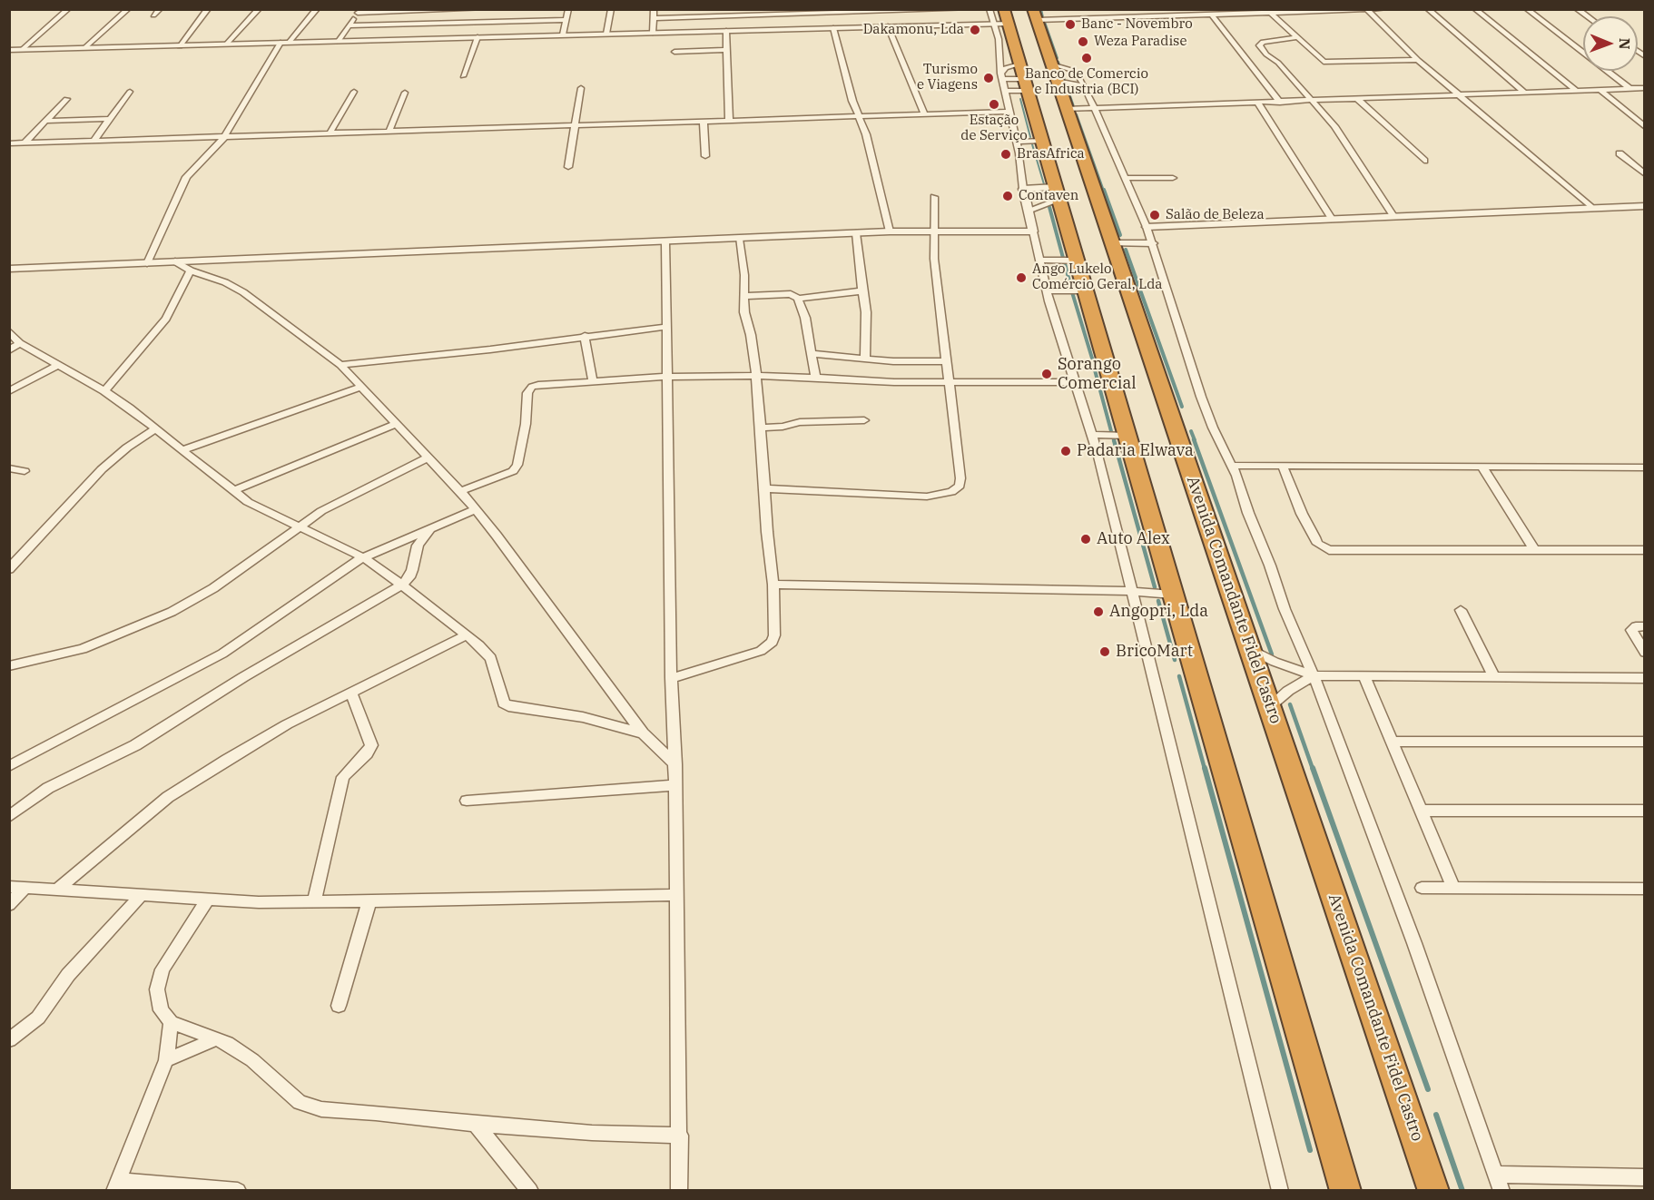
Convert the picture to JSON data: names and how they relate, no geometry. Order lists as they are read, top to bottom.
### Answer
{
  "streets": {
    "highway": ["Avenida Comandante Fidel Castro"]
  },
  "places": [
    "Banc - Novembro",
    "Dakamonu, Lda",
    "Weza Paradise",
    "Banco de Comercio e Industria (BCI)",
    "Turismo e Viagens",
    "Estação de Serviço",
    "BrasAfrica",
    "Contaven",
    "Salão de Beleza",
    "Ango Lukelo Comércio Geral, Lda",
    "Sorango Comercial",
    "Padaria Elwava",
    "Auto Alex",
    "Angopri, Lda",
    "BricoMart"
  ],
  "north": "right"
}
